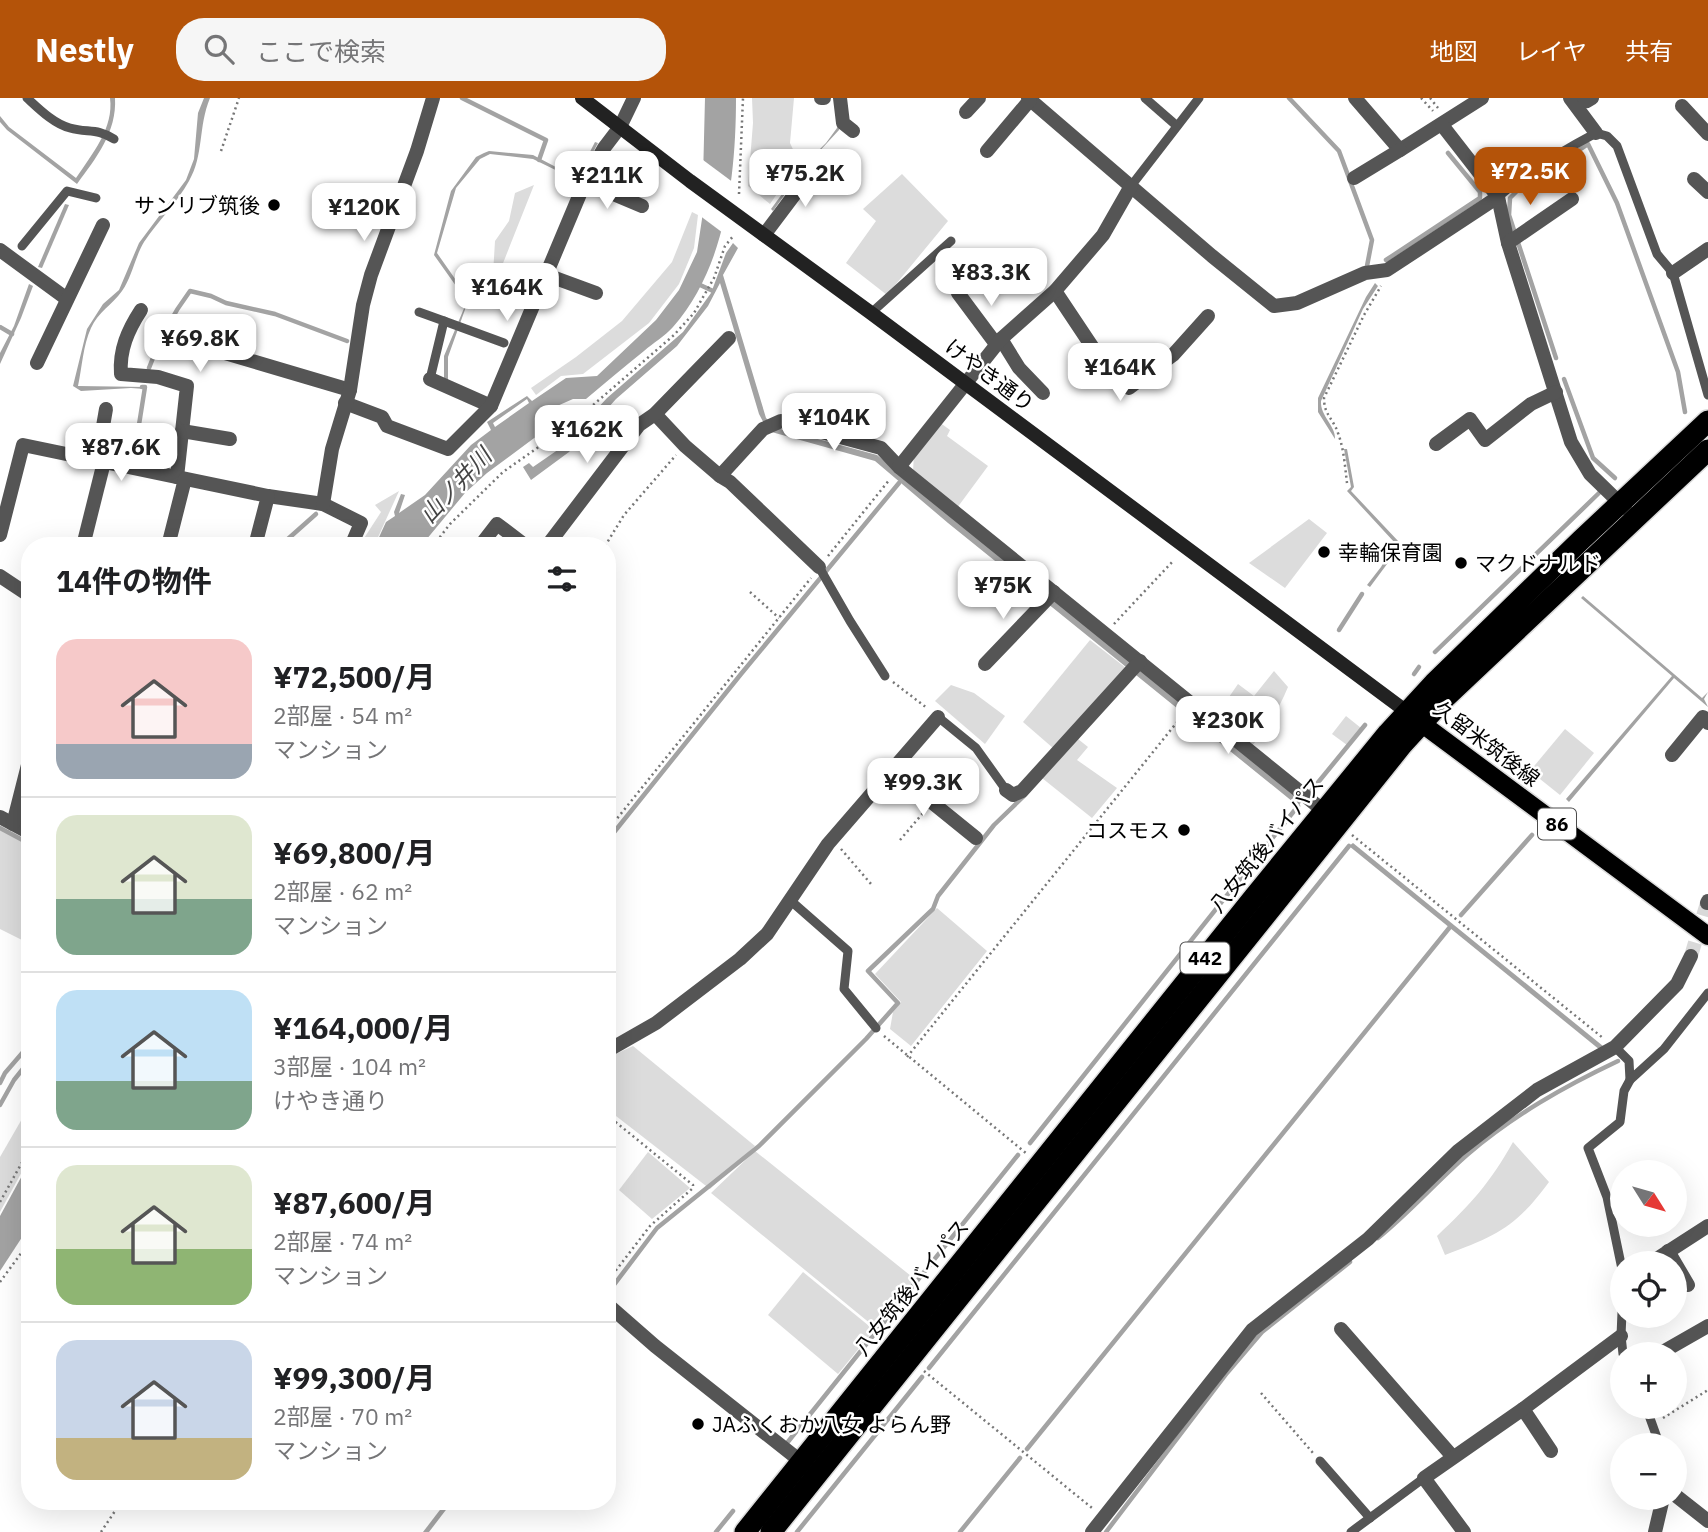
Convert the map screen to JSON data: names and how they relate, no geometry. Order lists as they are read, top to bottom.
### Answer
{
  "streets": {
    "highway": ["八女筑後バイパス", "442"],
    "main road": ["久留米筑後線", "86"],
    "street": ["けやき通り"]
  },
  "crossings": [
    ["けやき通り", "久留米筑後線"],
    ["けやき通り", "八女筑後バイパス"],
    ["久留米筑後線", "八女筑後バイパス"]
  ],
  "water": ["山ノ井川"],
  "places": [
    "サンリブ筑後",
    "幸輪保育園",
    "マクドナルド",
    "コスモス",
    "JAふくおか八女 よらん野"
  ],
  "north": "bottom right",
  "page": {
    "header": "Nestly",
    "search": "ここで検索",
    "nav": ["地図", "レイヤ", "共有"],
    "price": [
      "¥72.5K",
      "¥75.2K",
      "¥211K",
      "¥120K",
      "¥83.3K",
      "¥164K",
      "¥69.8K",
      "¥164K",
      "¥104K",
      "¥162K",
      "¥87.6K",
      "¥75K",
      "¥230K",
      "¥99.3K"
    ],
    "heading": "14件の物件",
    "list": [
      {
        "name": "¥72,500/月",
        "note": "2部屋 · 54 m² · マンション"
      },
      {
        "name": "¥69,800/月",
        "note": "2部屋 · 62 m² · マンション"
      },
      {
        "name": "¥164,000/月",
        "note": "3部屋 · 104 m² · けやき通り"
      },
      {
        "name": "¥87,600/月",
        "note": "2部屋 · 74 m² · マンション"
      },
      {
        "name": "¥99,300/月",
        "note": "2部屋 · 70 m² · マンション"
      }
    ],
    "map_buttons": ["+", "−"]
  }
}
